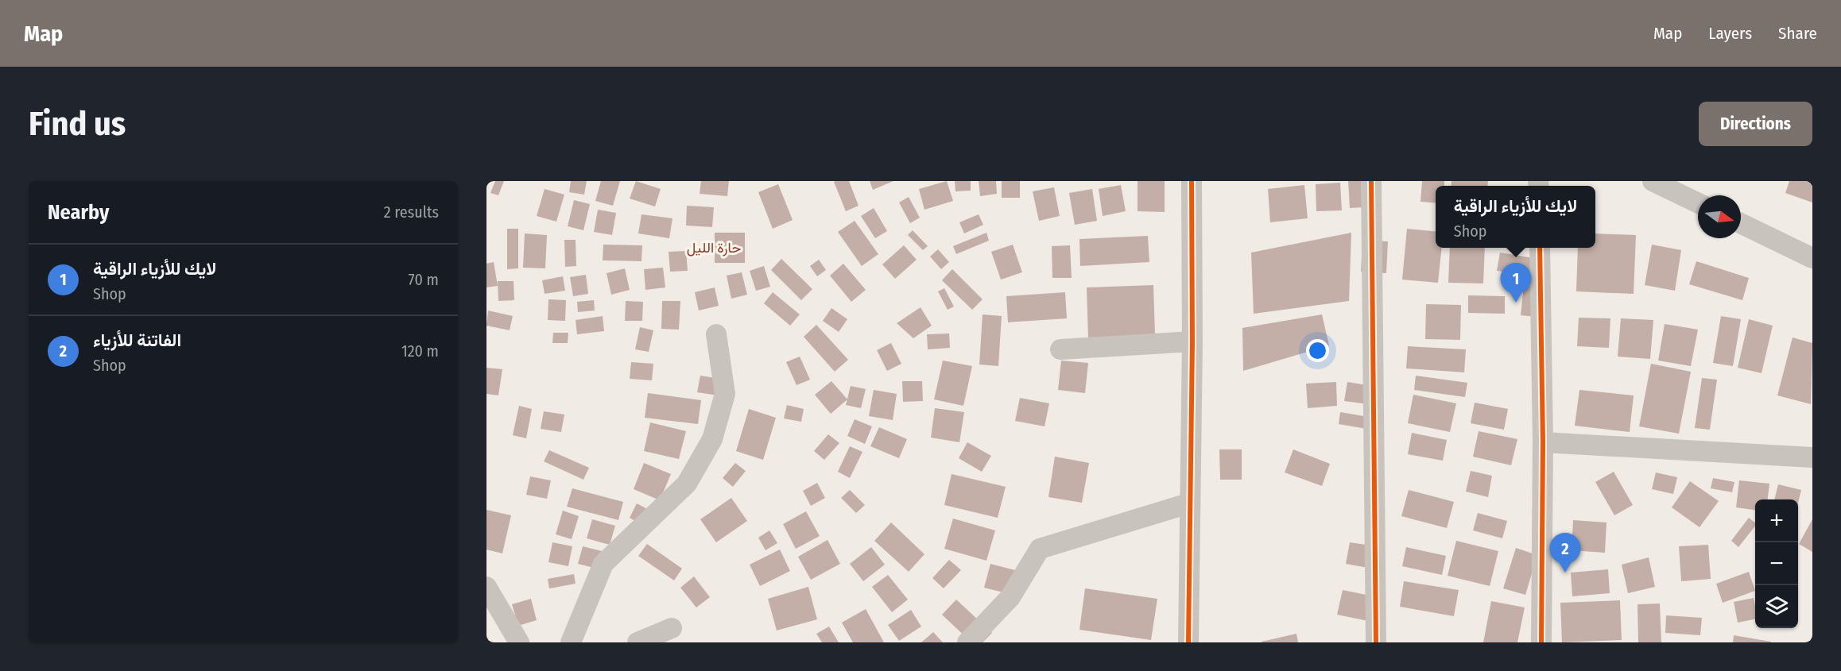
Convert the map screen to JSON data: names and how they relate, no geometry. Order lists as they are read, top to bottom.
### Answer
{
  "districts": ["حارة الليل"],
  "north": "right",
  "page": {
    "header": "Map",
    "nav": ["Map", "Layers", "Share"],
    "buttons": "Directions",
    "title": "Find us",
    "heading": ["Nearby", "2 results"],
    "popup": ["لايك للأزياء الراقية", "Shop"],
    "list": [
      {
        "mark": "1",
        "name": "لايك للأزياء الراقية",
        "note": "Shop",
        "value": "70 m"
      },
      {
        "mark": "2",
        "name": "الفاتنة للأزياء",
        "note": "Shop",
        "value": "120 m"
      }
    ],
    "pins": ["1", "2"],
    "map_buttons": ["+", "−"]
  }
}
